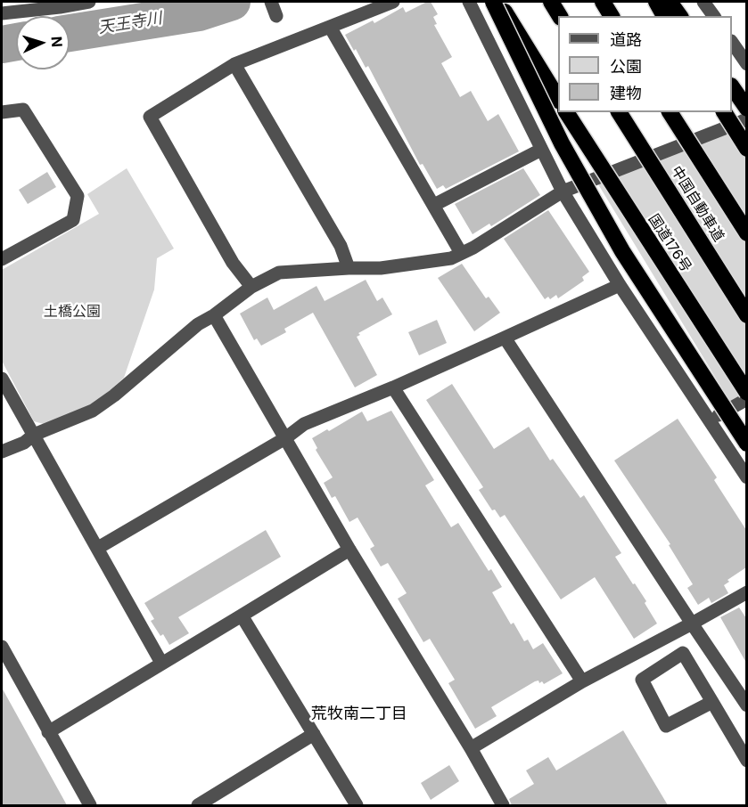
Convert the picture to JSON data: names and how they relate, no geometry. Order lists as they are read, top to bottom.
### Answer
{
  "streets": {
    "highway": ["中国自動車道", "国道176号"]
  },
  "districts": ["荒牧南二丁目"],
  "water": ["天王寺川"],
  "parks": ["土橋公園"],
  "legend": ["道路", "公園", "建物"],
  "north": "right"
}
